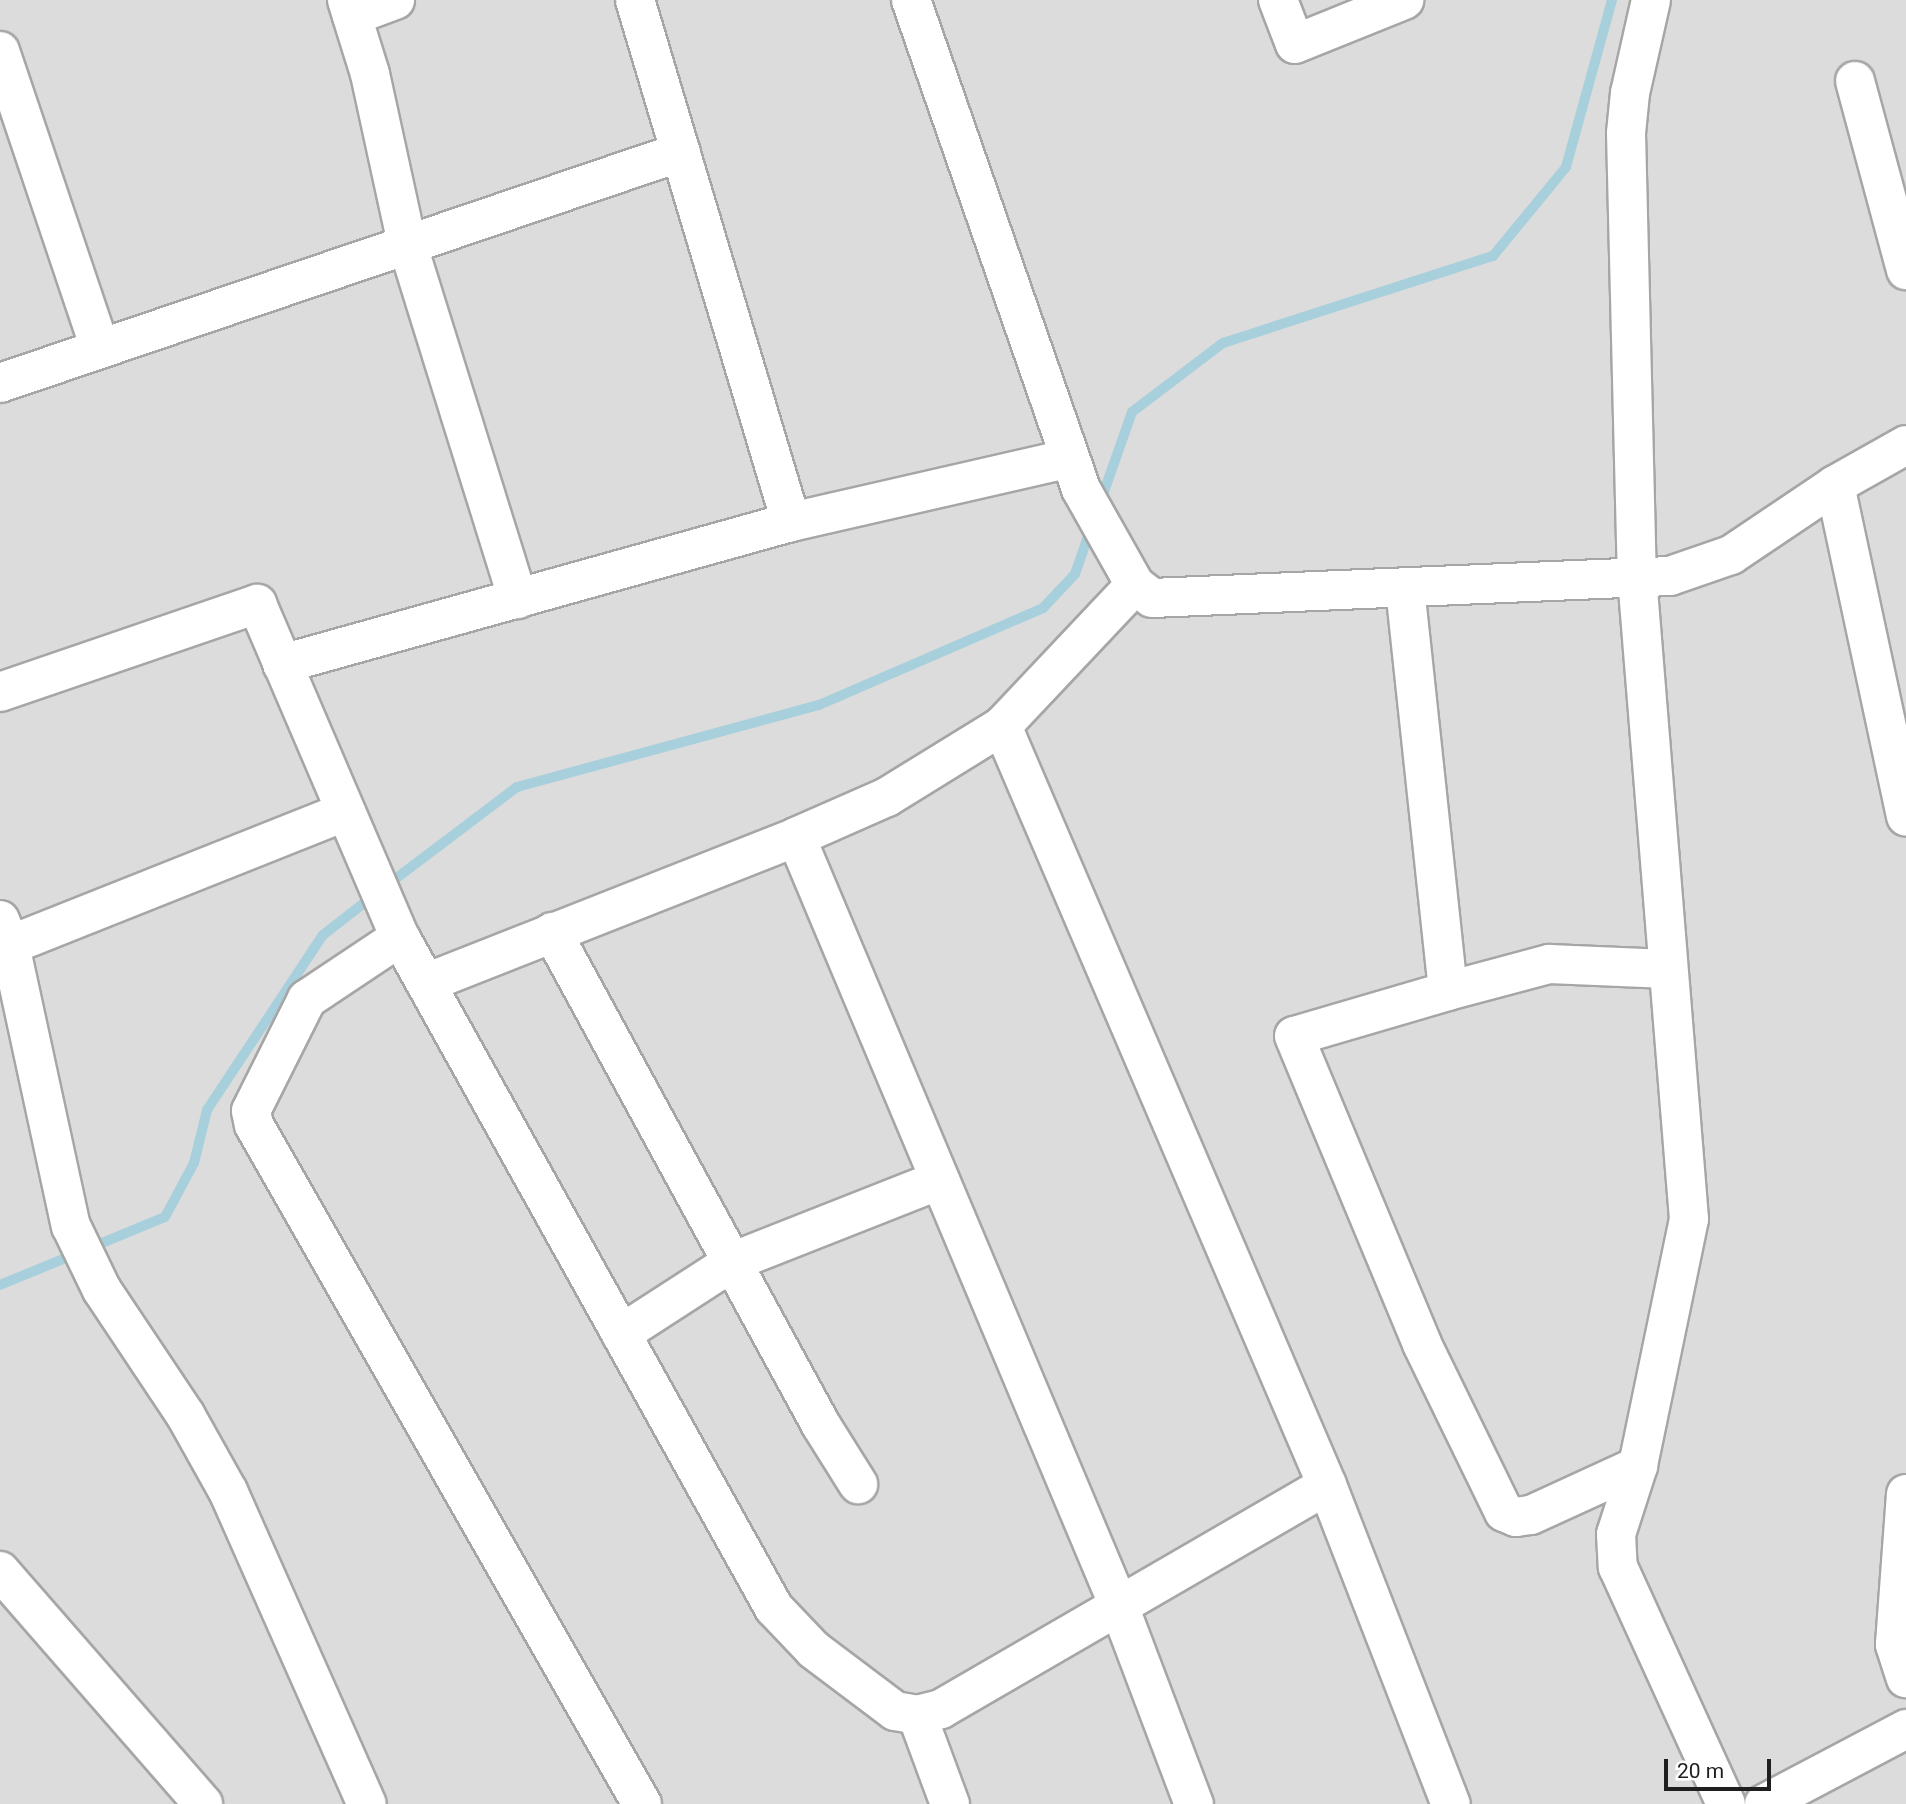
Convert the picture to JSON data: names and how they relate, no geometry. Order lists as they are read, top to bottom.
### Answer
{
  "scale_bar": "20 m"
}
